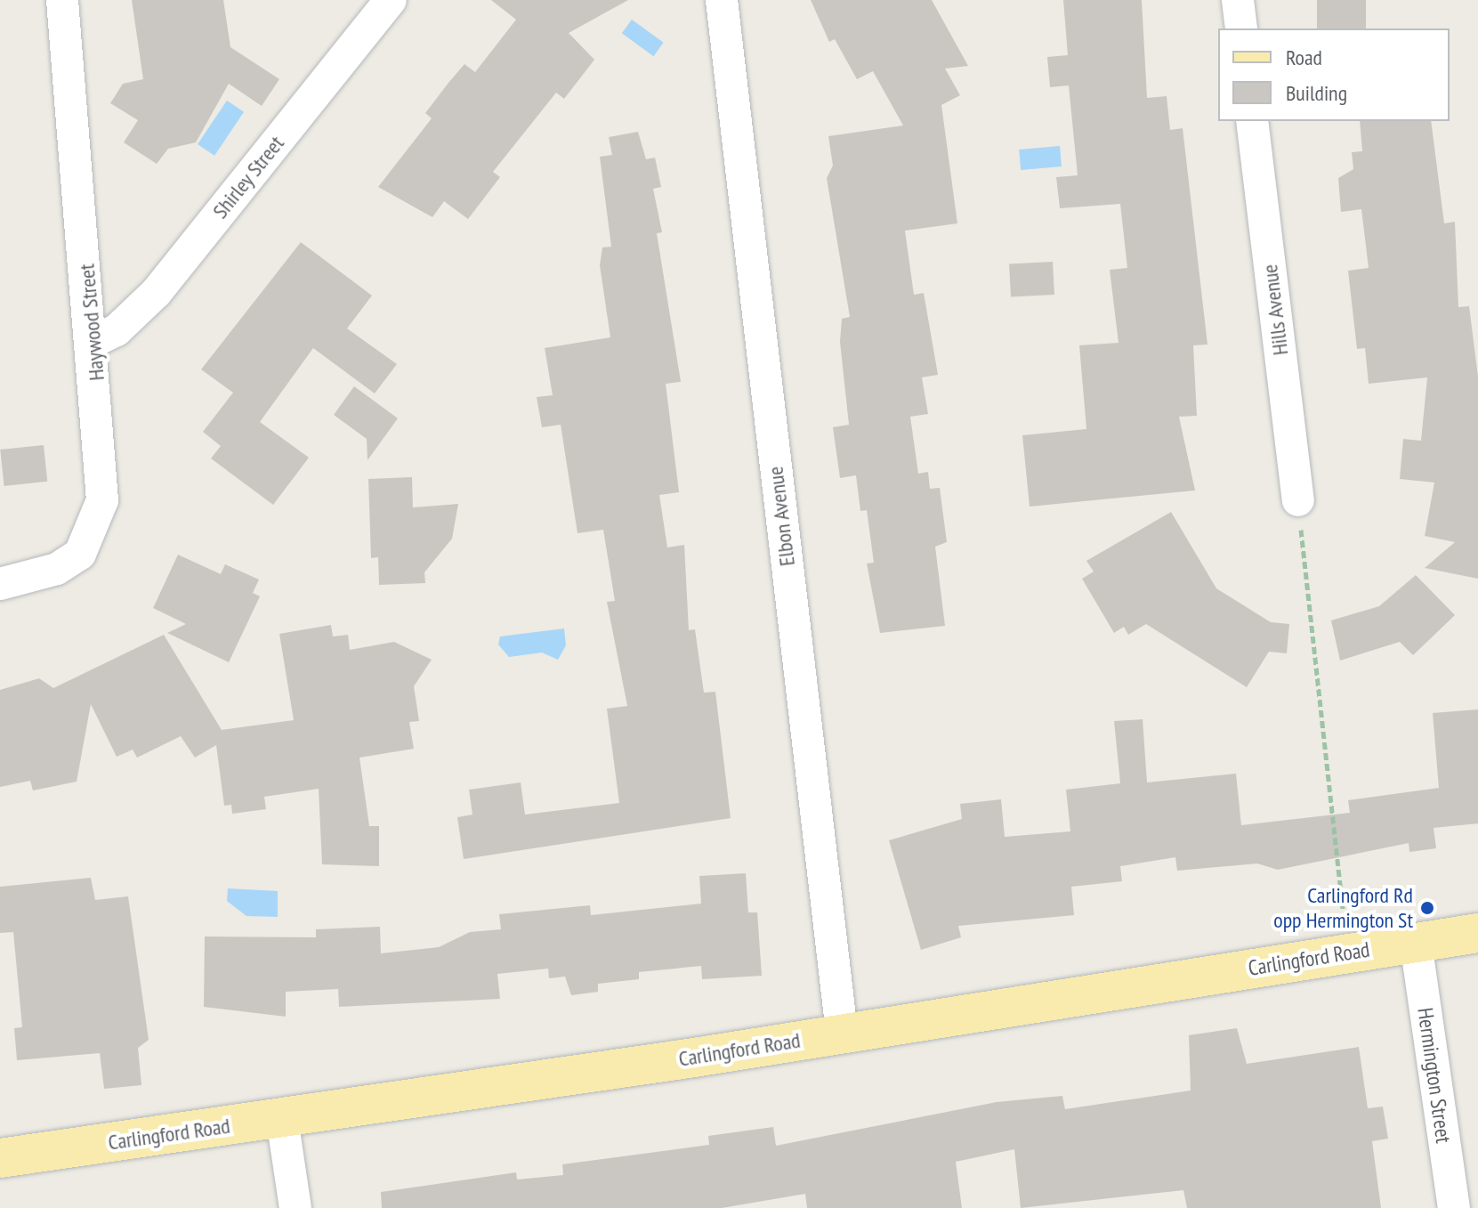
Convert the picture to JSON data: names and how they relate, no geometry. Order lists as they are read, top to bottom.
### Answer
{
  "streets": {
    "main road": ["Carlingford Road"],
    "street": [
      "Shirley Street",
      "Hills Avenue",
      "Haywood Street",
      "Elbon Avenue",
      "Hermington Street"
    ]
  },
  "crossings": [
    ["Shirley Street", "Haywood Street"],
    ["Elbon Avenue", "Carlingford Road"],
    ["Carlingford Road", "Hermington Street"]
  ],
  "places": ["Carlingford Rd opp Hermington St"],
  "legend": ["Road", "Building"]
}
